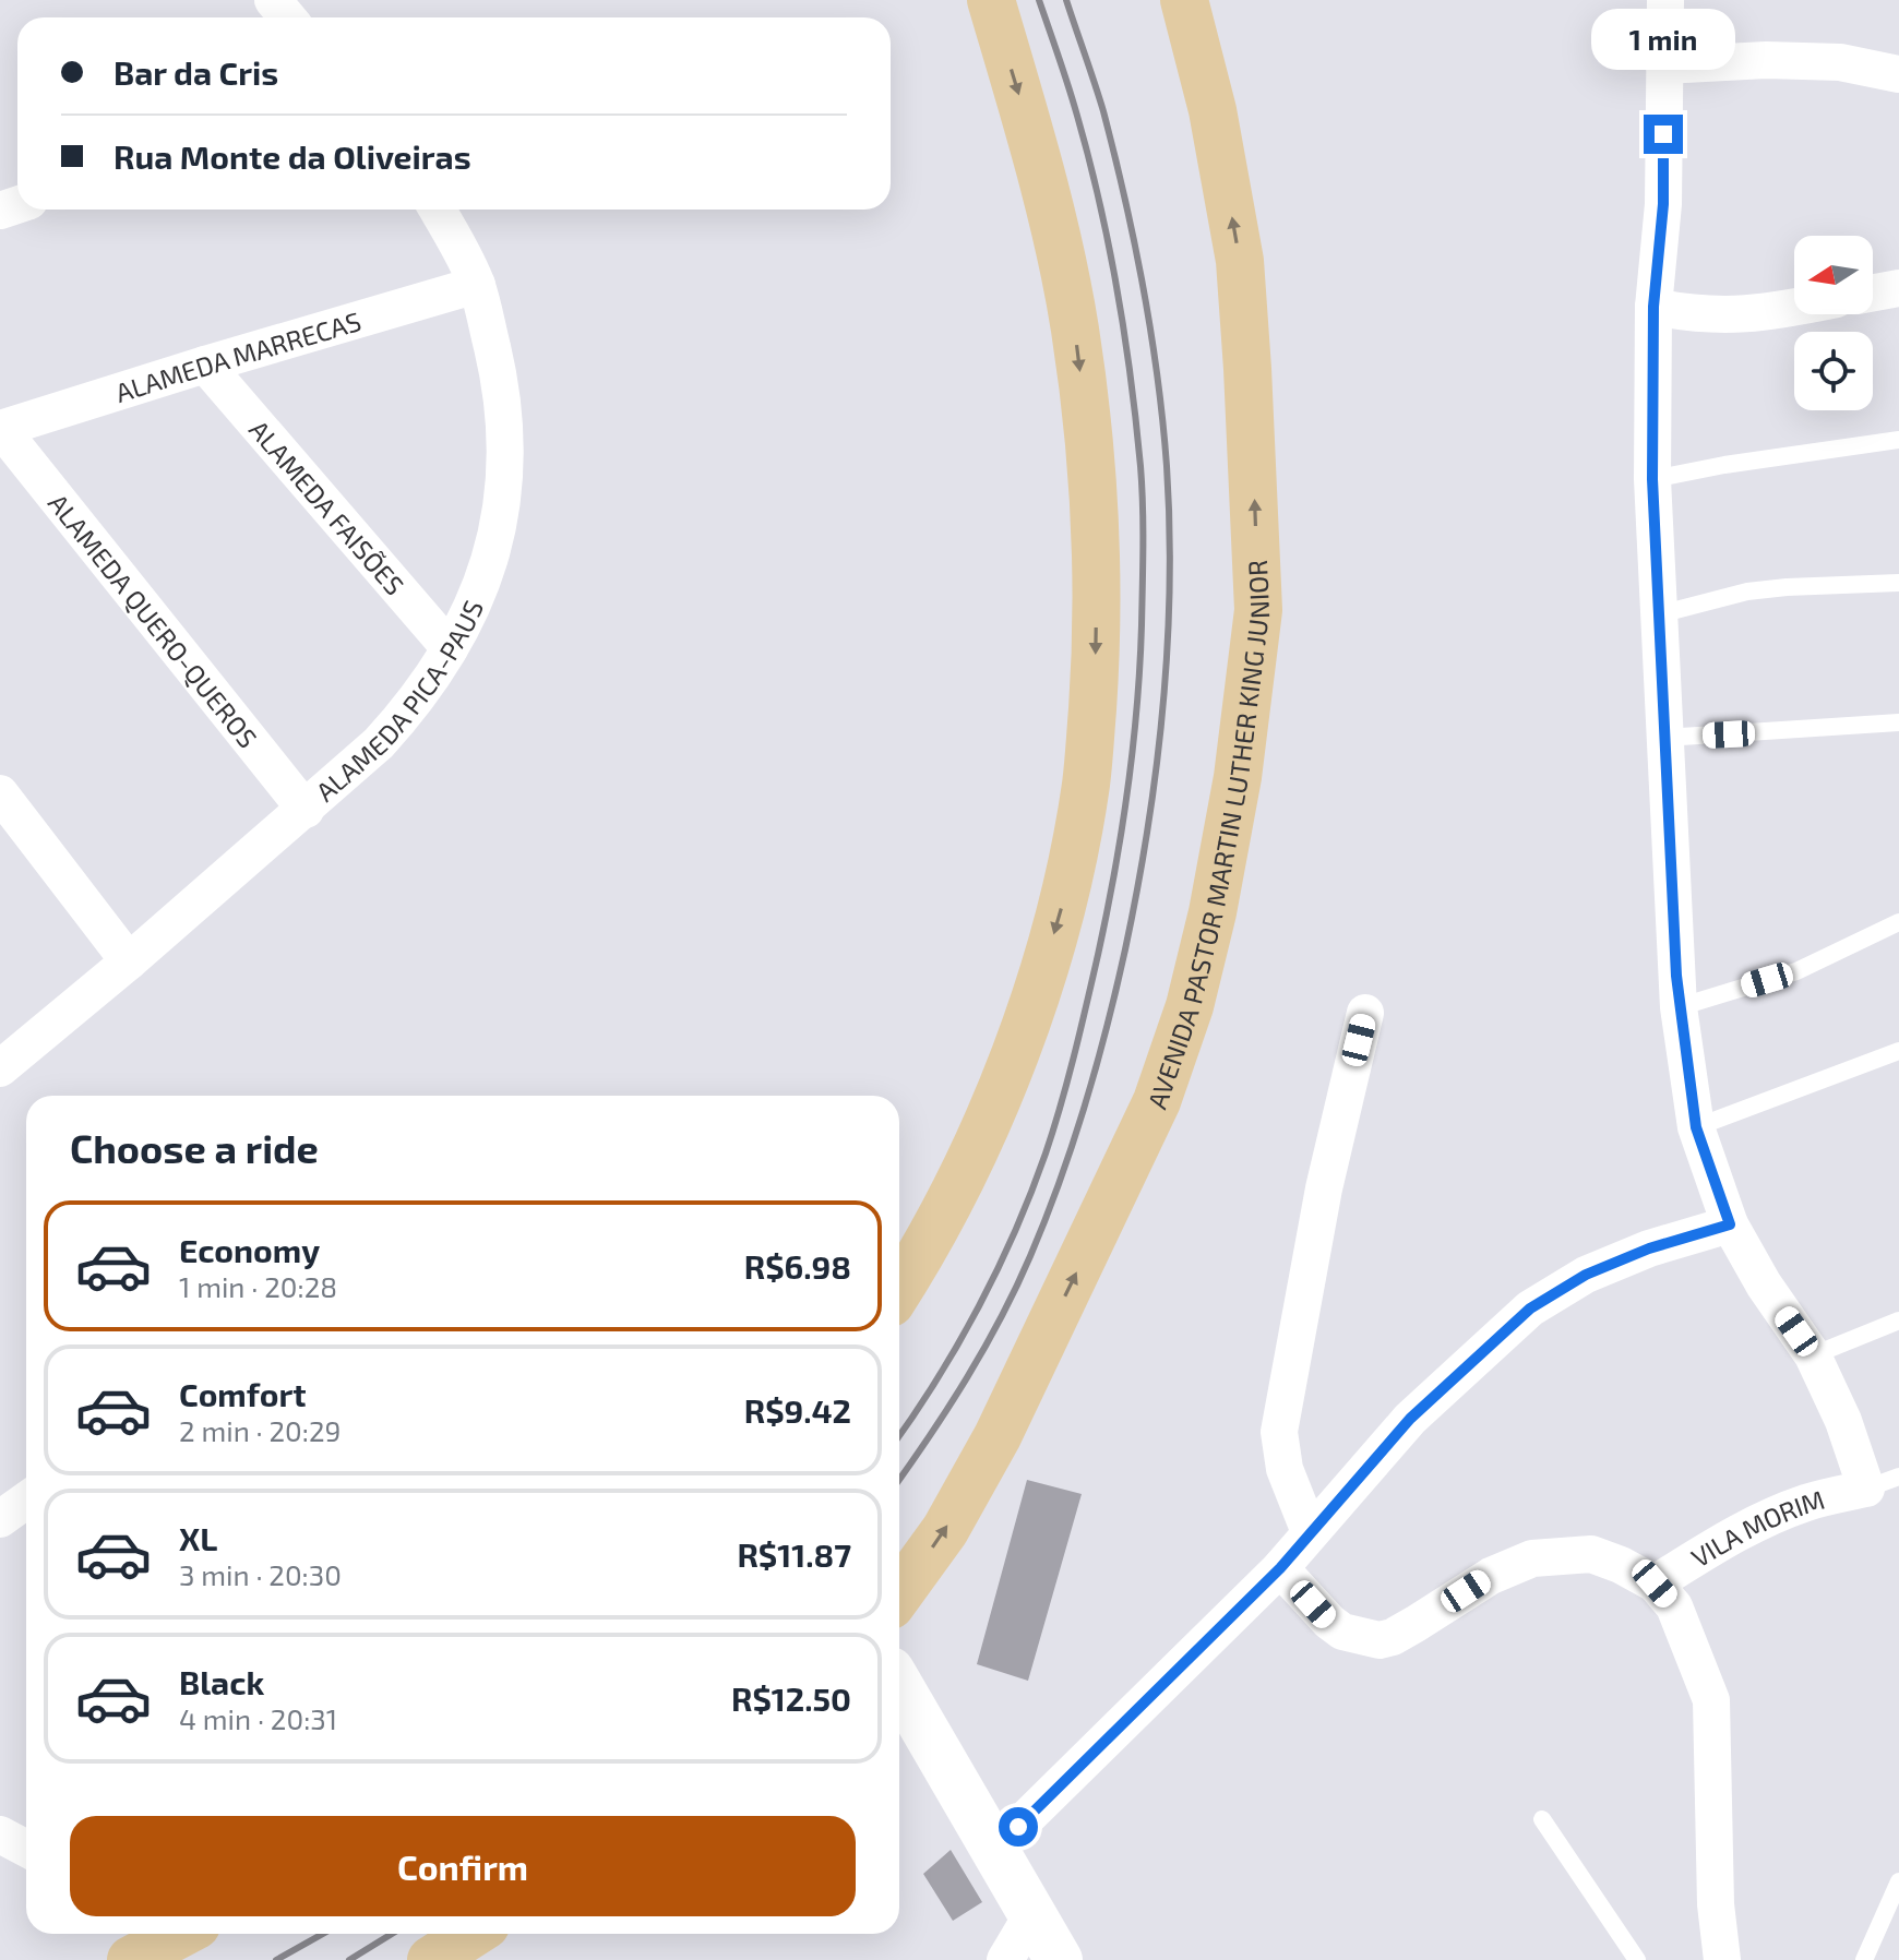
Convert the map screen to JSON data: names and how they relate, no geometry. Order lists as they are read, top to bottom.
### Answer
{
  "streets": {
    "main road": ["AVENIDA PASTOR MARTIN LUTHER KING JUNIOR"],
    "street": [
      "ALAMEDA MARRECAS",
      "ALAMEDA FAISÕES",
      "ALAMEDA QUERO-QUEROS",
      "ALAMEDA PICA-PAUS",
      "VILA MORIM"
    ]
  },
  "crossings": [
    ["ALAMEDA MARRECAS", "ALAMEDA FAISÕES"],
    ["ALAMEDA MARRECAS", "ALAMEDA QUERO-QUEROS"],
    ["ALAMEDA MARRECAS", "ALAMEDA PICA-PAUS"],
    ["ALAMEDA FAISÕES", "ALAMEDA PICA-PAUS"],
    ["ALAMEDA QUERO-QUEROS", "ALAMEDA PICA-PAUS"]
  ],
  "north": "left",
  "page": {
    "bubble": "1 min",
    "banner": ["Bar da Cris", "Rua Monte da Oliveiras"],
    "heading": "Choose a ride",
    "list": [
      {
        "name": "Economy",
        "note": "1 min · 20:28",
        "value": "R$6.98"
      },
      {
        "name": "Comfort",
        "note": "2 min · 20:29",
        "value": "R$9.42"
      },
      {
        "name": "XL",
        "note": "3 min · 20:30",
        "value": "R$11.87"
      },
      {
        "name": "Black",
        "note": "4 min · 20:31",
        "value": "R$12.50"
      }
    ],
    "buttons": "Confirm"
  }
}
